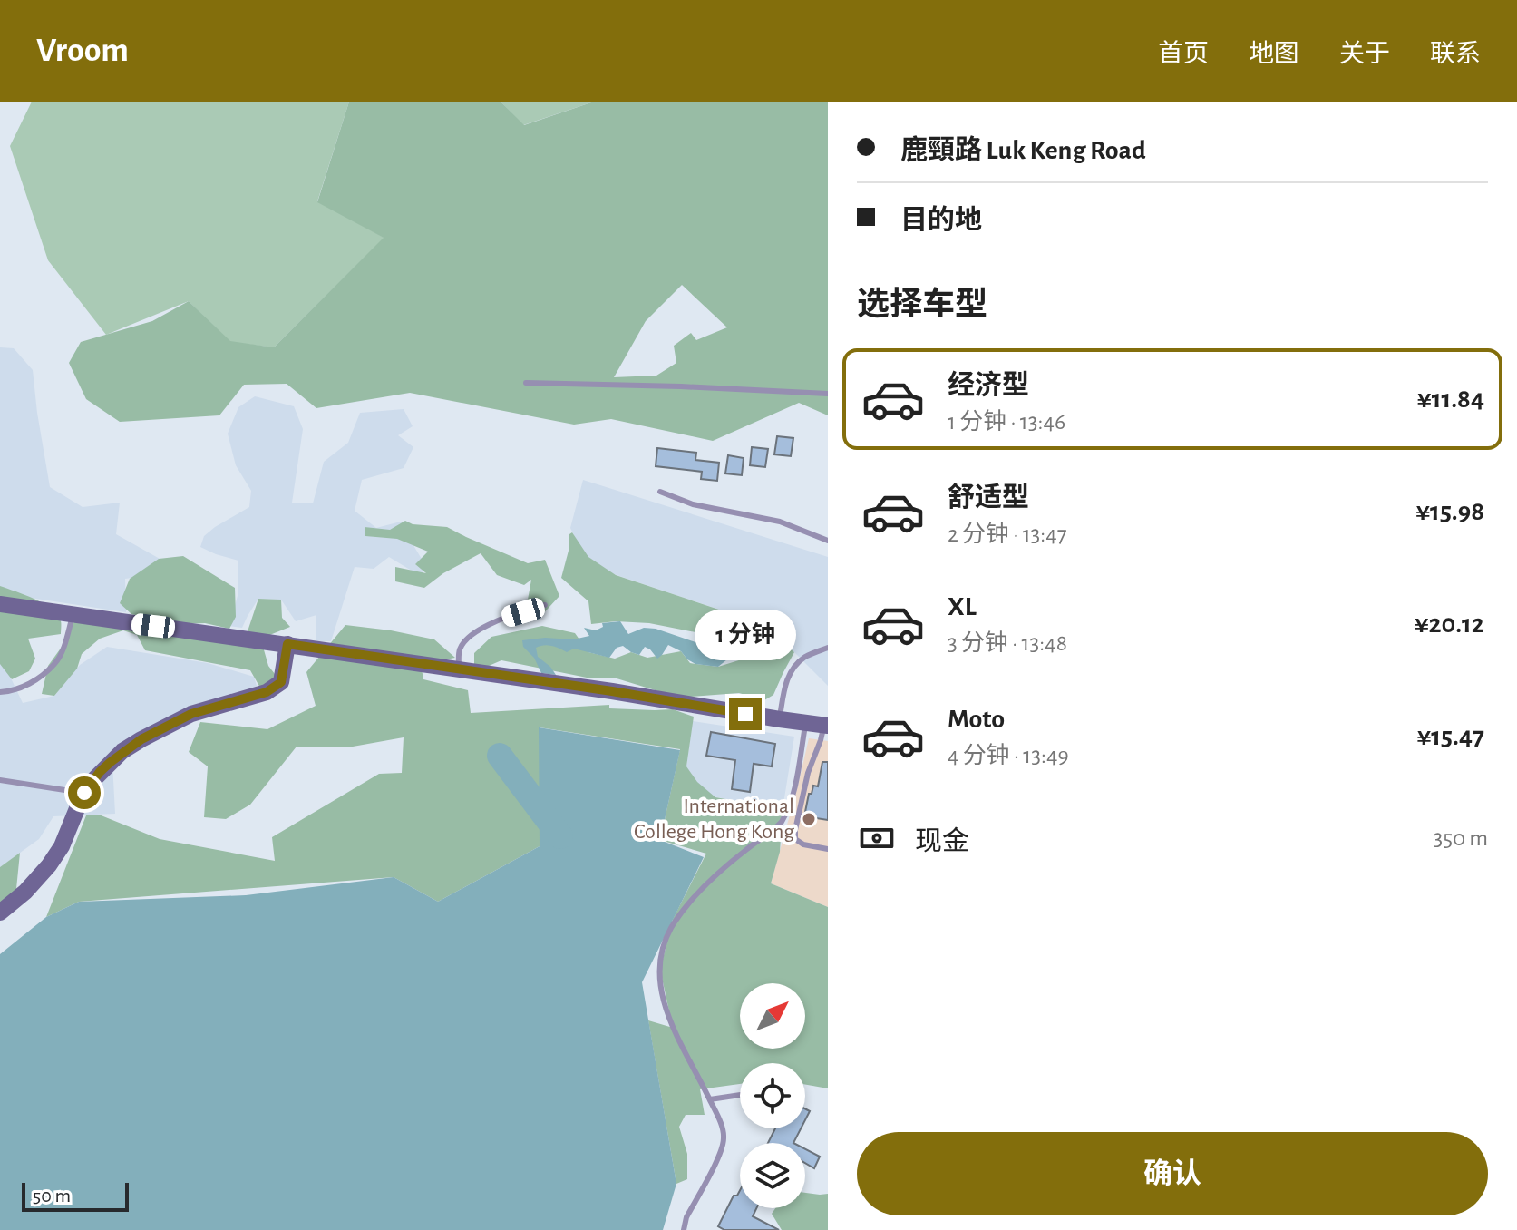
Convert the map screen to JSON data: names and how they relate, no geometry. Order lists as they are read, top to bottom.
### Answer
{
  "places": ["International College Hong Kong"],
  "scale_bar": "50 m",
  "north": "top right",
  "page": {
    "header": "Vroom",
    "nav": [
      "首页",
      "地图",
      "关于",
      "联系"
    ],
    "banner": ["鹿頸路 Luk Keng Road", "目的地"],
    "heading": "选择车型",
    "list": [
      {
        "name": "经济型",
        "note": "1 分钟 · 13:46",
        "value": "¥11.84"
      },
      {
        "name": "舒适型",
        "note": "2 分钟 · 13:47",
        "value": "¥15.98"
      },
      {
        "name": "XL",
        "note": "3 分钟 · 13:48",
        "value": "¥20.12"
      },
      {
        "name": "Moto",
        "note": "4 分钟 · 13:49",
        "value": "¥15.47"
      }
    ],
    "bubble": "1 分钟",
    "pay": ["现金", "350 m"],
    "buttons": "确认",
    "scale": "50 m"
  }
}
